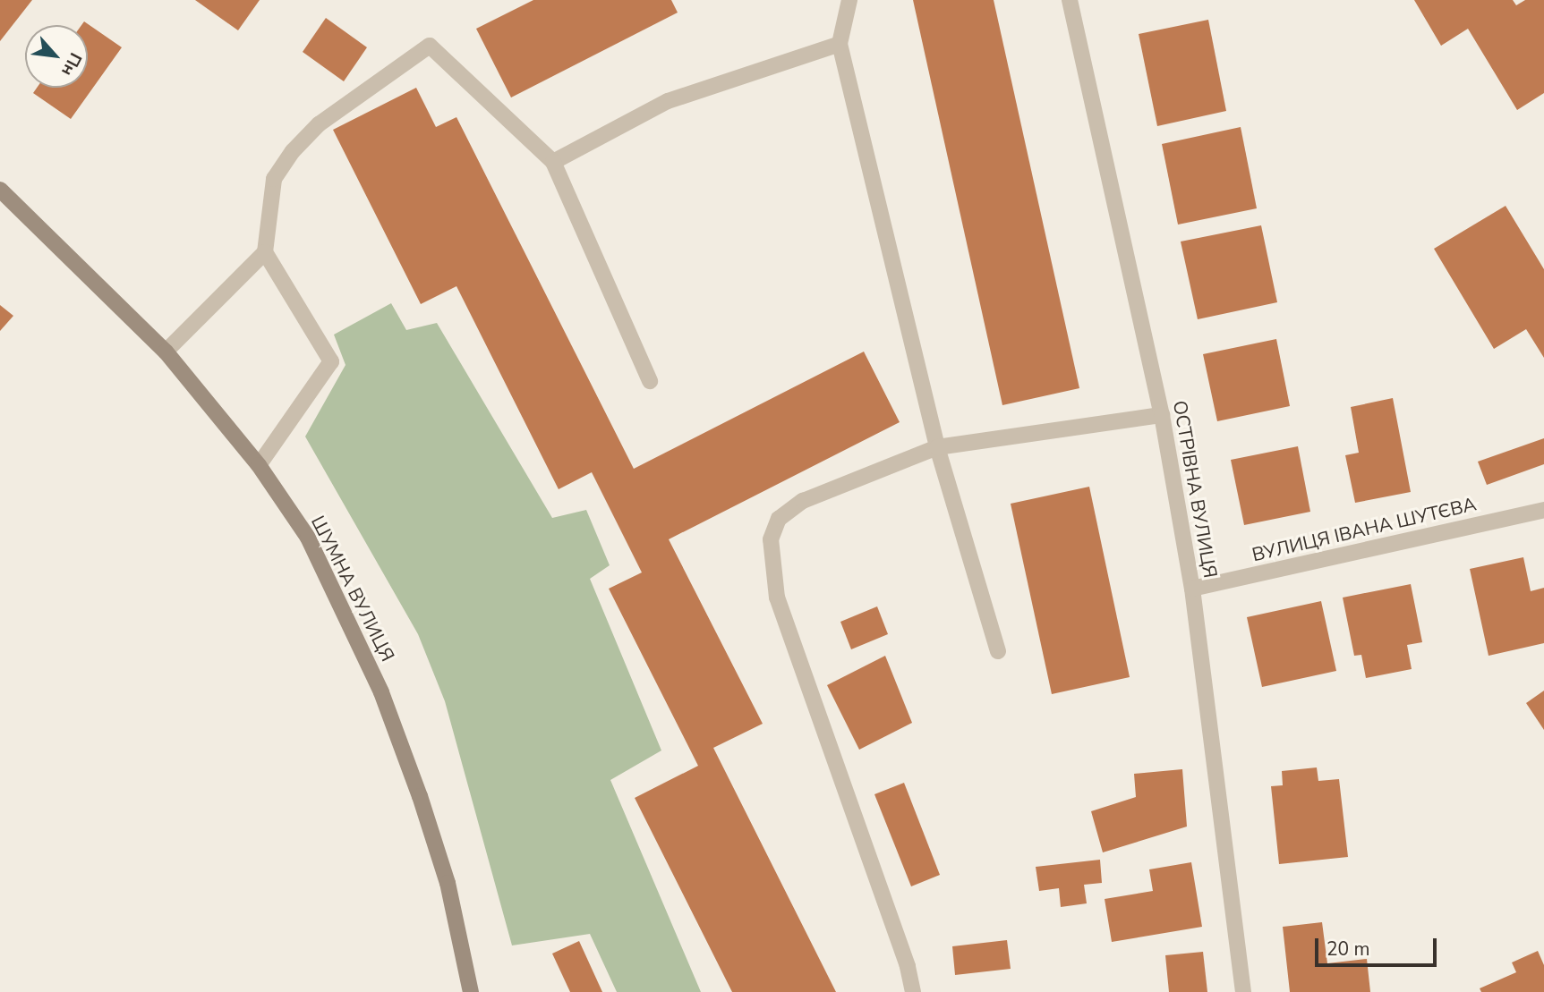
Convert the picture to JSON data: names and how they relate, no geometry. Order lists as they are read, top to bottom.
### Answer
{
  "streets": {
    "main road": ["ШУМНА ВУЛИЦЯ"],
    "street": ["ОСТРІВНА ВУЛИЦЯ", "ВУЛИЦЯ ІВАНА ШУТЄВА"]
  },
  "crossings": [
    ["ОСТРІВНА ВУЛИЦЯ", "ВУЛИЦЯ ІВАНА ШУТЄВА"]
  ],
  "scale_bar": "20 m",
  "north": "bottom right"
}
